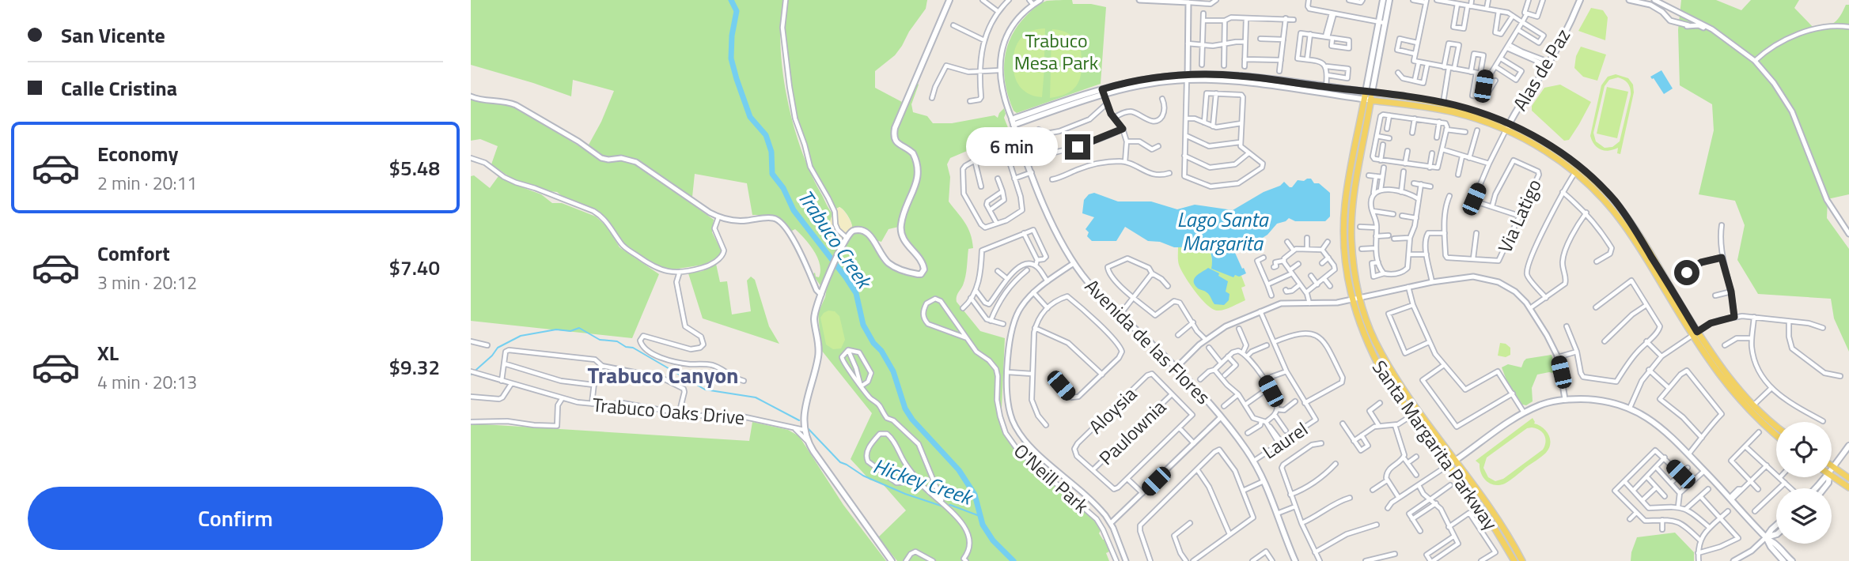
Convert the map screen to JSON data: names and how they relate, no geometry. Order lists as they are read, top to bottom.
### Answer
{
  "streets": {
    "main road": ["Alas de Paz", "Avenida de las Flores", "Santa Margarita Parkway"],
    "street": [
      "Via Latigo",
      "Aloysia",
      "Trabuco Oaks Drive",
      "Paulownia",
      "Laurel",
      "O'Neill Park"
    ]
  },
  "crossings": [
    ["Alas de Paz", "Via Latigo"],
    ["Avenida de las Flores", "Laurel"],
    ["Aloysia", "Paulownia"]
  ],
  "districts": ["Trabuco Canyon"],
  "water": ["Lago Santa Margarita", "Trabuco Creek", "Hickey Creek"],
  "parks": ["Trabuco Mesa Park"],
  "page": {
    "banner": ["San Vicente", "Calle Cristina"],
    "list": [
      {
        "name": "Economy",
        "note": "2 min · 20:11",
        "value": "$5.48"
      },
      {
        "name": "Comfort",
        "note": "3 min · 20:12",
        "value": "$7.40"
      },
      {
        "name": "XL",
        "note": "4 min · 20:13",
        "value": "$9.32"
      }
    ],
    "bubble": "6 min",
    "buttons": "Confirm"
  }
}
